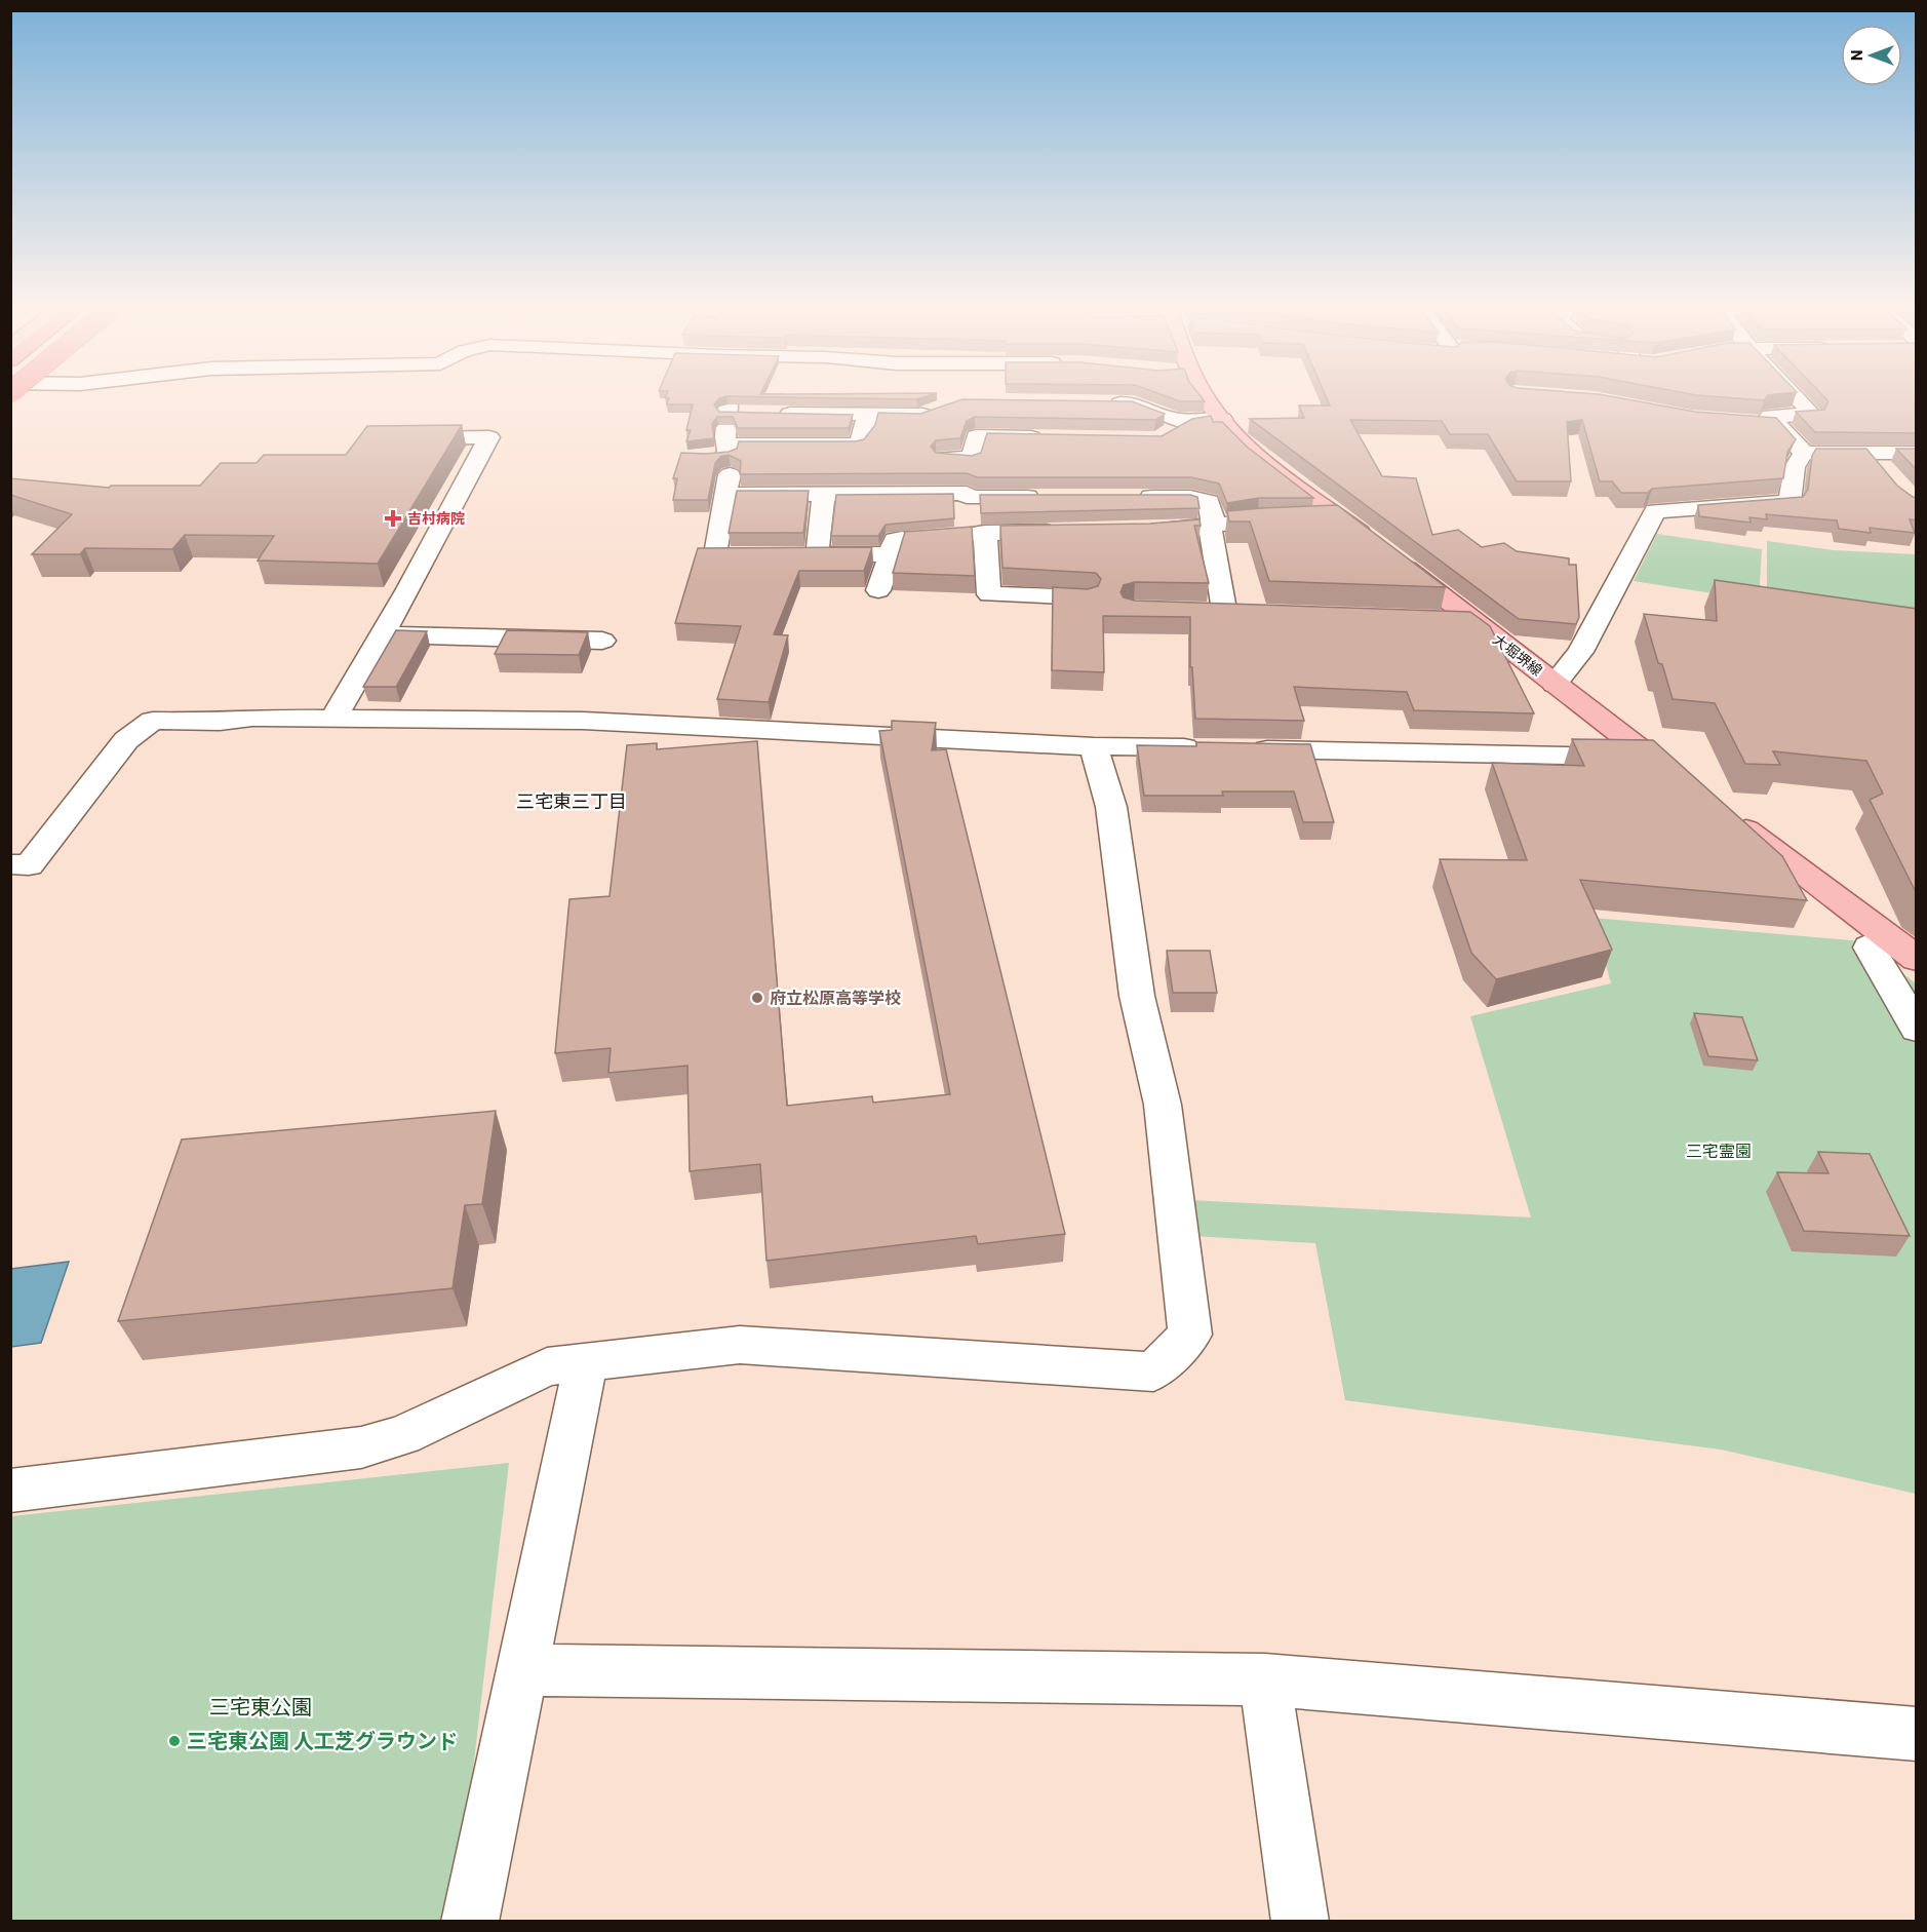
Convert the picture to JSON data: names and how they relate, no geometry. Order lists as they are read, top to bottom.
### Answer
{
  "streets": {
    "main road": ["大堀堺線"]
  },
  "districts": ["三宅東三丁目"],
  "parks": ["三宅霊園", "三宅東公園"],
  "places": {
    "health": ["吉村病院"],
    "other": ["府立松原高等学校", "三宅東公園 人工芝グラウンド"]
  },
  "north": "left"
}
